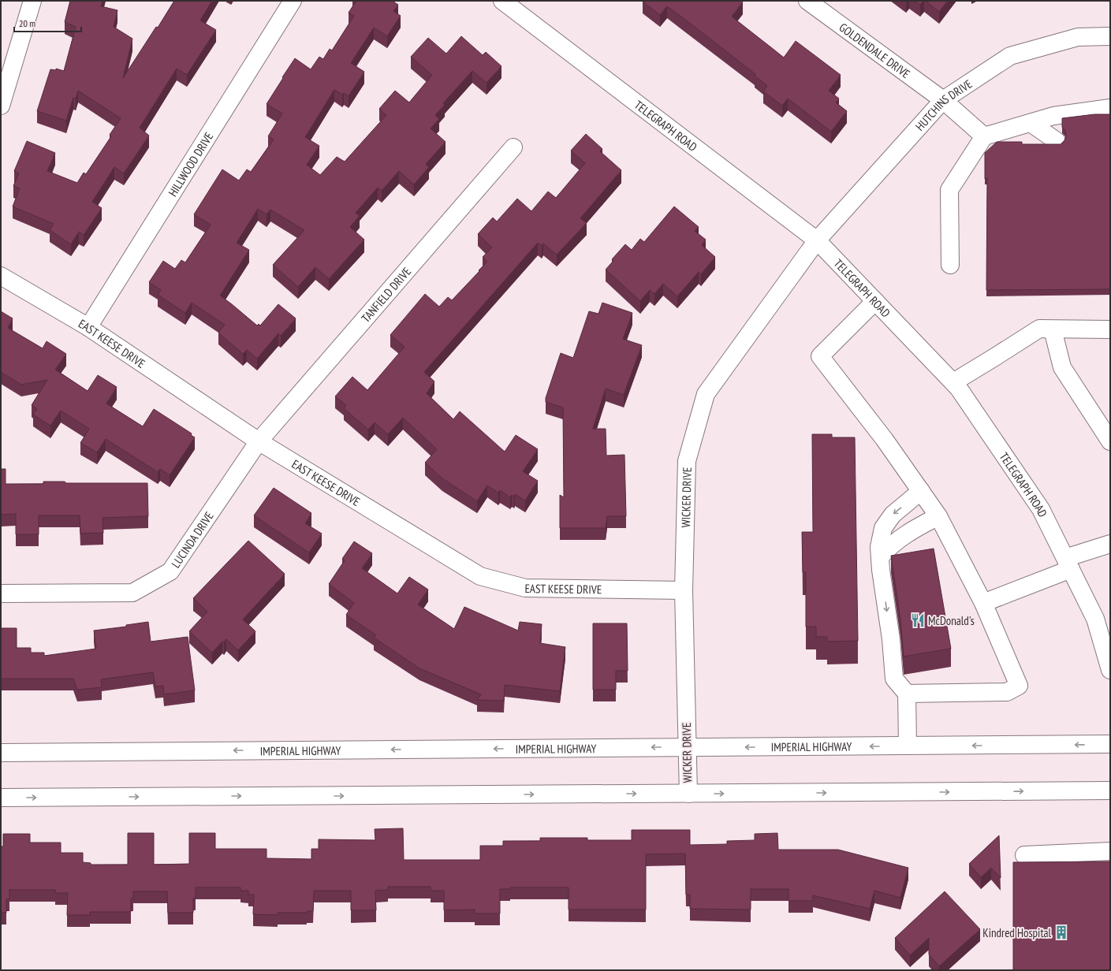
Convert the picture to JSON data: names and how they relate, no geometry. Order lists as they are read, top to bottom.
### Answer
{
  "streets": {
    "main road": [
      "GOLDENDALE DRIVE",
      "HUTCHINS DRIVE",
      "TELEGRAPH ROAD",
      "HILLWOOD DRIVE",
      "TANFIELD DRIVE",
      "EAST KEESE DRIVE",
      "WICKER DRIVE",
      "LUCINDA DRIVE",
      "IMPERIAL HIGHWAY"
    ]
  },
  "crossings": [
    ["GOLDENDALE DRIVE", "HUTCHINS DRIVE"],
    ["HUTCHINS DRIVE", "TELEGRAPH ROAD"],
    ["HUTCHINS DRIVE", "WICKER DRIVE"],
    ["TELEGRAPH ROAD", "WICKER DRIVE"],
    ["HILLWOOD DRIVE", "EAST KEESE DRIVE"],
    ["TANFIELD DRIVE", "EAST KEESE DRIVE"],
    ["TANFIELD DRIVE", "LUCINDA DRIVE"],
    ["EAST KEESE DRIVE", "WICKER DRIVE"],
    ["EAST KEESE DRIVE", "LUCINDA DRIVE"],
    ["WICKER DRIVE", "IMPERIAL HIGHWAY"]
  ],
  "places": {
    "restaurant": ["McDonald's"],
    "building": ["Kindred Hospital"]
  },
  "scale_bar": "20 m"
}
